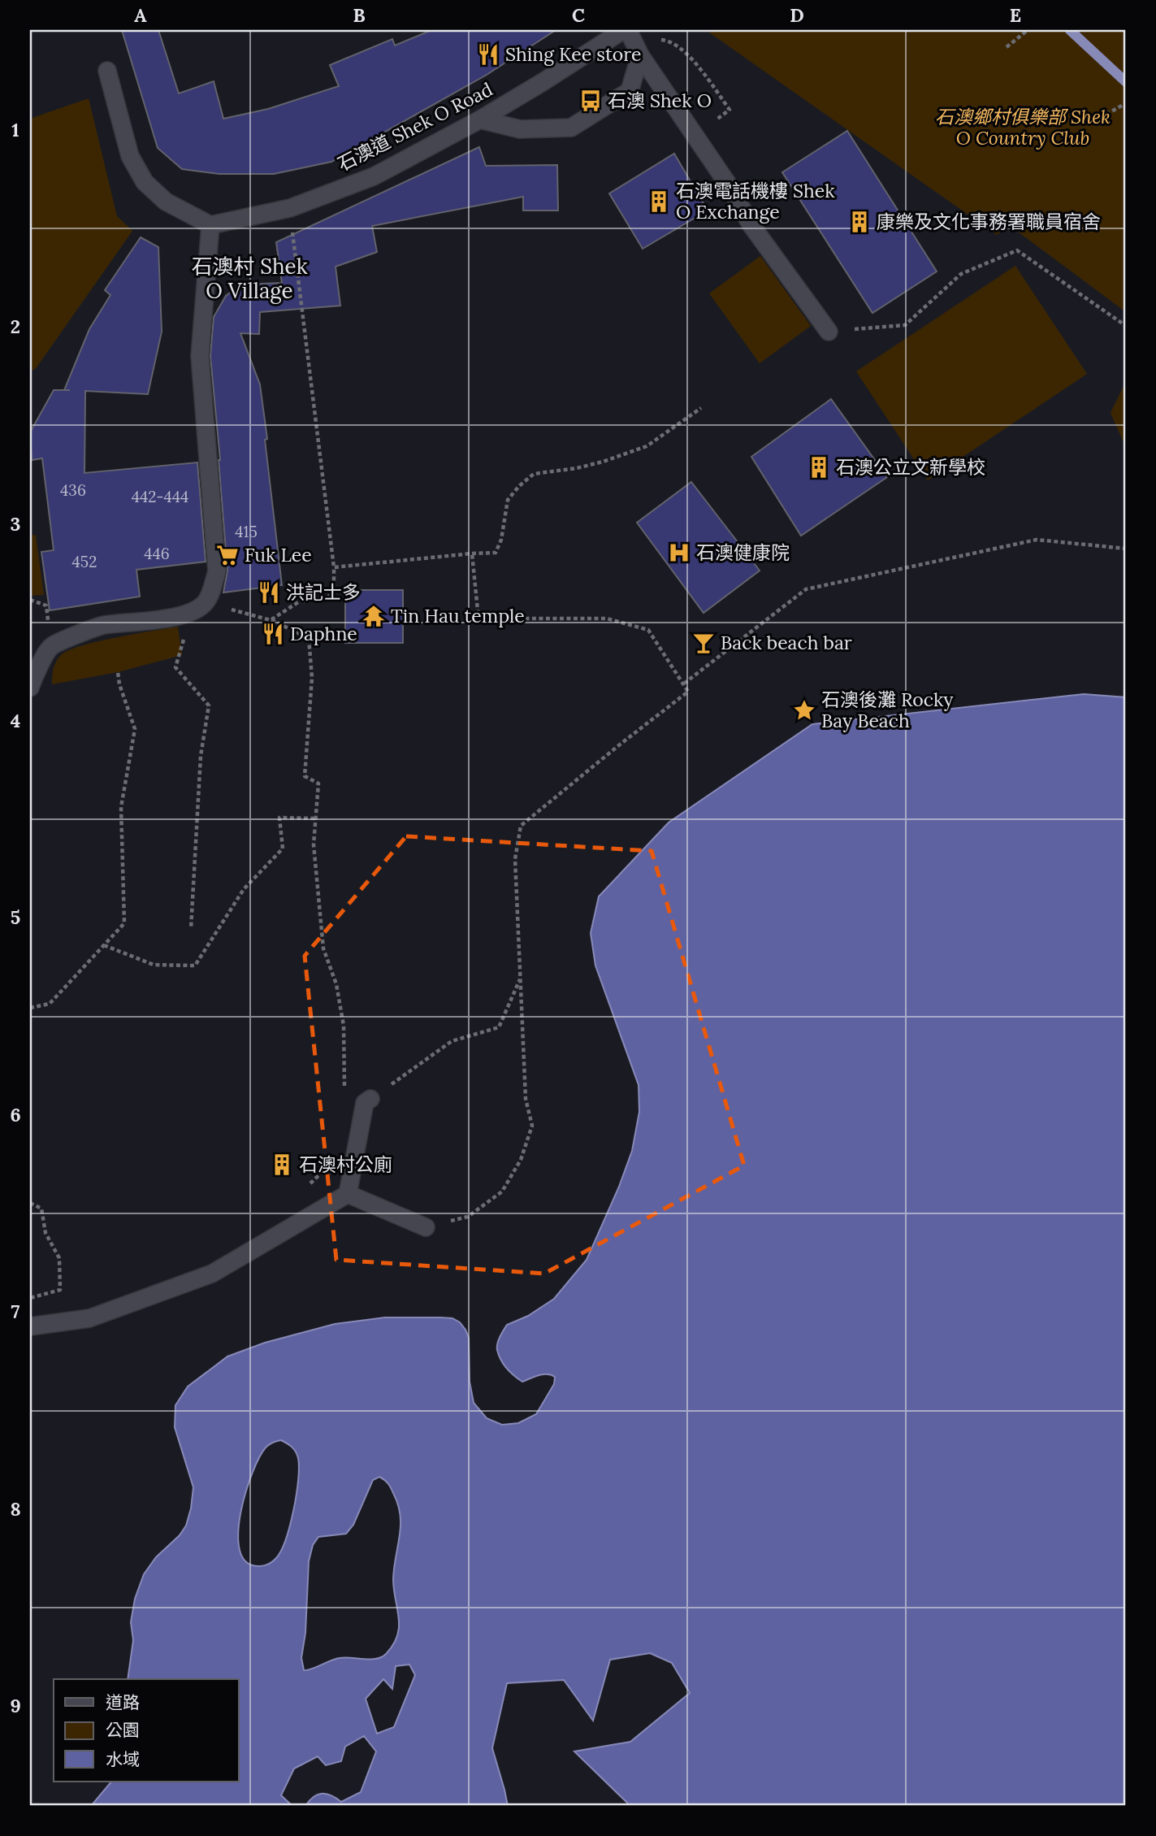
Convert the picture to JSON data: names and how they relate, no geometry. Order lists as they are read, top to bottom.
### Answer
{
  "streets": {
    "street": ["石澳道 Shek O Road"]
  },
  "districts": ["石澳村 Shek O Village"],
  "parks": ["石澳鄉村俱樂部 Shek O Country Club"],
  "places": {
    "restaurant": ["Shing Kee store", "洪記士多", "Daphne"],
    "bus stop": ["石澳 Shek O"],
    "building": [
      "石澳電話機樓 Shek O Exchange",
      "康樂及文化事務署職員宿舍",
      "石澳公立文新學校",
      "石澳村公廁"
    ],
    "hospital": ["石澳健康院"],
    "supermarket": ["Fuk Lee"],
    "temple": ["Tin Hau temple"],
    "bar": ["Back beach bar"],
    "place": ["石澳後灘 Rocky Bay Beach"]
  },
  "house_numbers": [
    "436",
    "442-444",
    "415",
    "446",
    "452"
  ],
  "legend": ["道路", "公園", "水域"],
  "grid": {
    "columns": [
      "A",
      "B",
      "C",
      "D",
      "E"
    ],
    "rows": [
      "1",
      "2",
      "3",
      "4",
      "5",
      "6",
      "7",
      "8",
      "9"
    ]
  }
}
